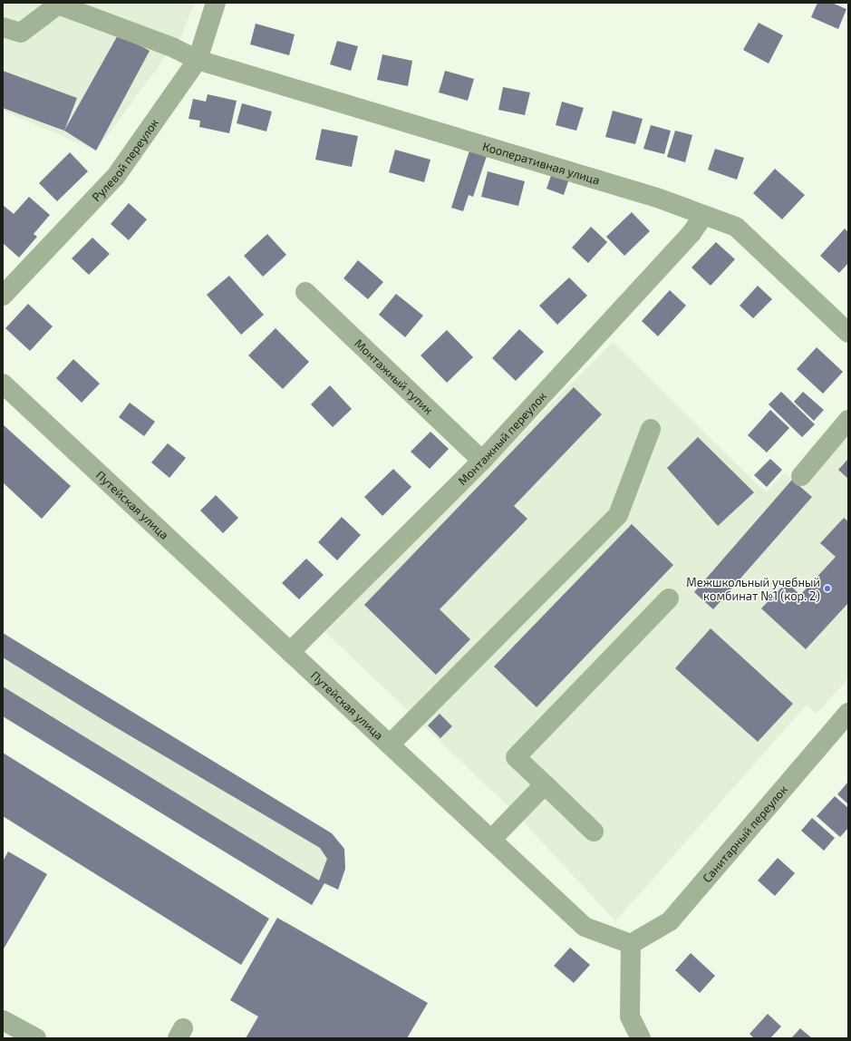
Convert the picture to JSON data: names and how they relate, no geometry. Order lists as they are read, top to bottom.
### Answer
{
  "streets": {
    "street": [
      "Рулевой переулок",
      "Кооперативная улица",
      "Монтажный тупик",
      "Монтажный переулок",
      "Путейская улица",
      "Санитарный переулок"
    ]
  },
  "crossings": [
    ["Рулевой переулок", "Кооперативная улица"],
    ["Кооперативная улица", "Монтажный переулок"],
    ["Монтажный тупик", "Монтажный переулок"],
    ["Монтажный переулок", "Путейская улица"],
    ["Путейская улица", "Санитарный переулок"]
  ],
  "places": ["Межшкольный учебный комбинат №1 (кор. 2)"]
}
